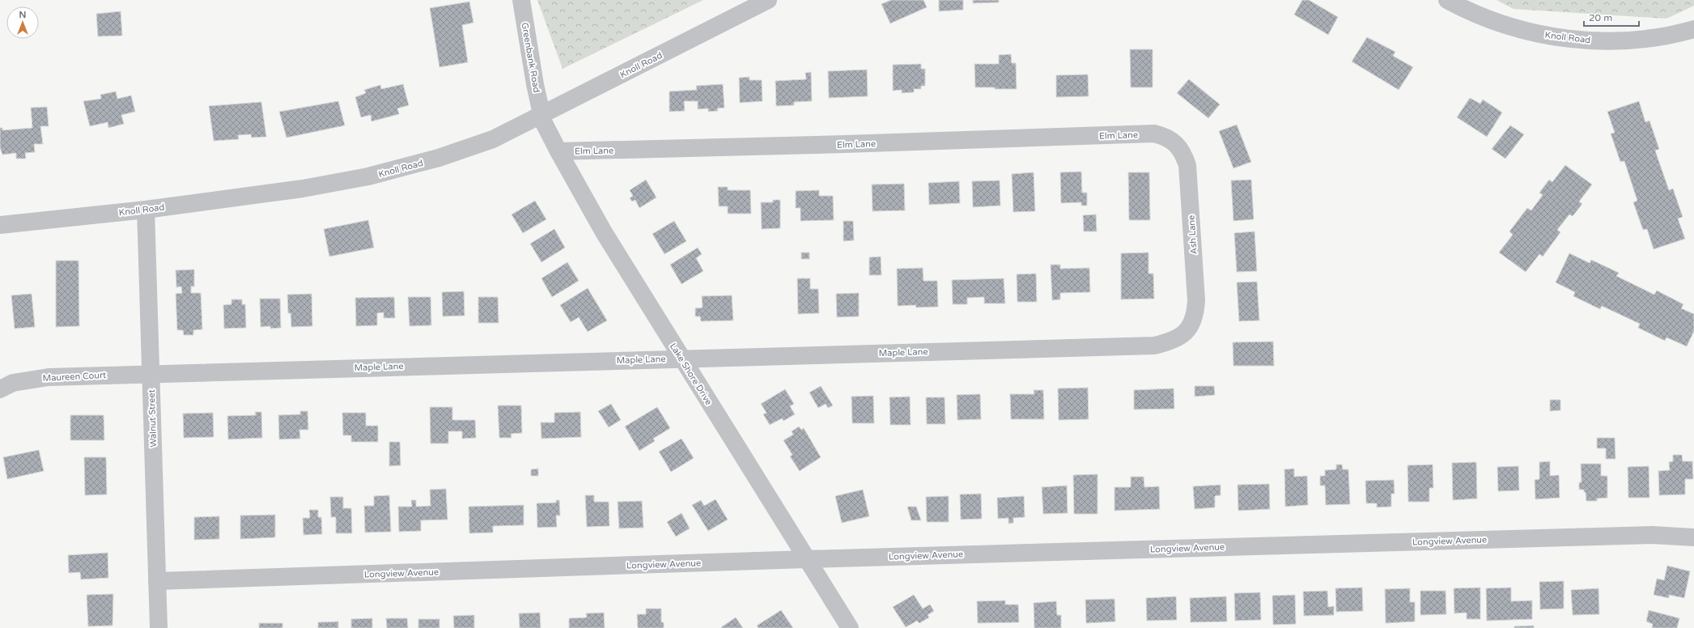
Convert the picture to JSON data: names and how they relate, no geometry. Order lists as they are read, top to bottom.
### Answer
{
  "streets": {
    "street": [
      "Knoll Road",
      "Greenbank Road",
      "Elm Lane",
      "Ash Lane",
      "Maple Lane",
      "Lake Shore Drive",
      "Maureen Court",
      "Walnut Street",
      "Longview Avenue"
    ]
  },
  "crossings": [
    ["Knoll Road", "Greenbank Road"],
    ["Knoll Road", "Lake Shore Drive"],
    ["Knoll Road", "Walnut Street"],
    ["Greenbank Road", "Lake Shore Drive"],
    ["Elm Lane", "Ash Lane"],
    ["Elm Lane", "Lake Shore Drive"],
    ["Ash Lane", "Maple Lane"],
    ["Maple Lane", "Lake Shore Drive"],
    ["Maple Lane", "Maureen Court"],
    ["Maple Lane", "Walnut Street"],
    ["Lake Shore Drive", "Longview Avenue"],
    ["Maureen Court", "Walnut Street"],
    ["Walnut Street", "Longview Avenue"]
  ],
  "scale_bar": "20 m",
  "north": "top"
}
